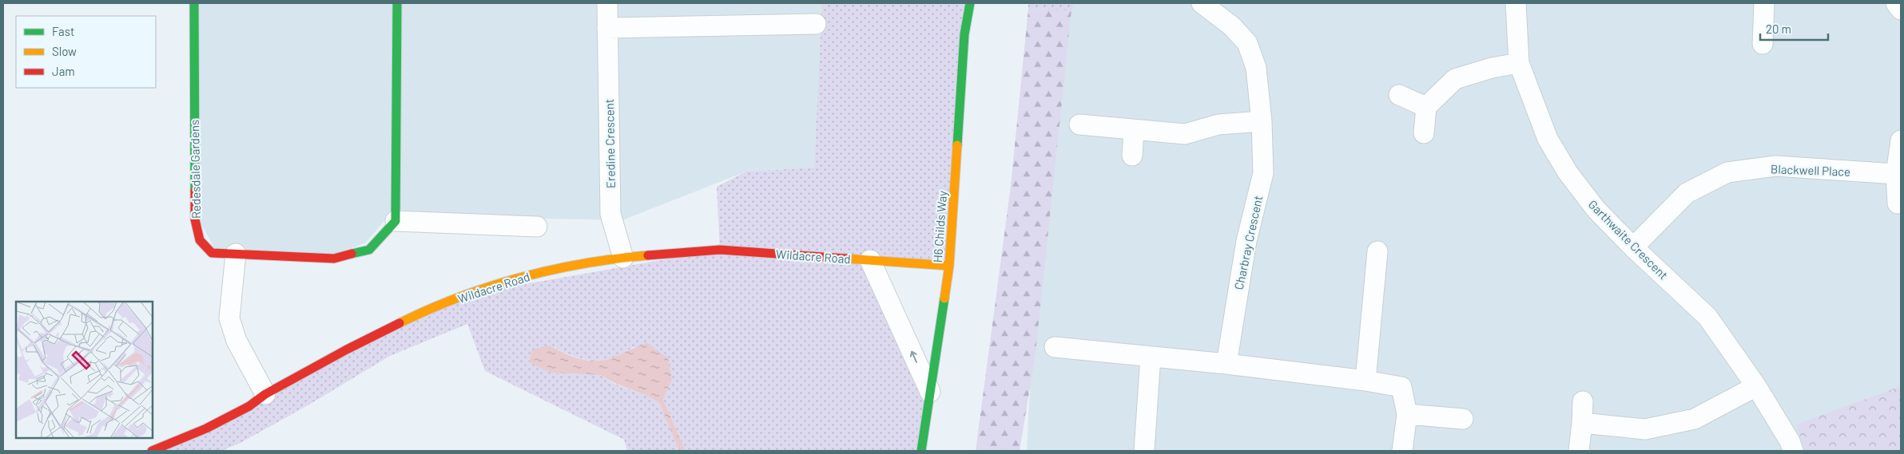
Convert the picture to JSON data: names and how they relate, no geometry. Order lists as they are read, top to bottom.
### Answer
{
  "streets": {
    "street": [
      "Eredine Crescent",
      "Redesdale Gardens",
      "Blackwell Place",
      "H6 Childs Way",
      "Garthwaite Crescent",
      "Charbray Crescent",
      "Wildacre Road"
    ]
  },
  "crossings": [
    ["Eredine Crescent", "Wildacre Road"],
    ["Blackwell Place", "Garthwaite Crescent"],
    ["H6 Childs Way", "Wildacre Road"]
  ],
  "legend": ["Fast", "Slow", "Jam"],
  "scale_bar": "20 m"
}
